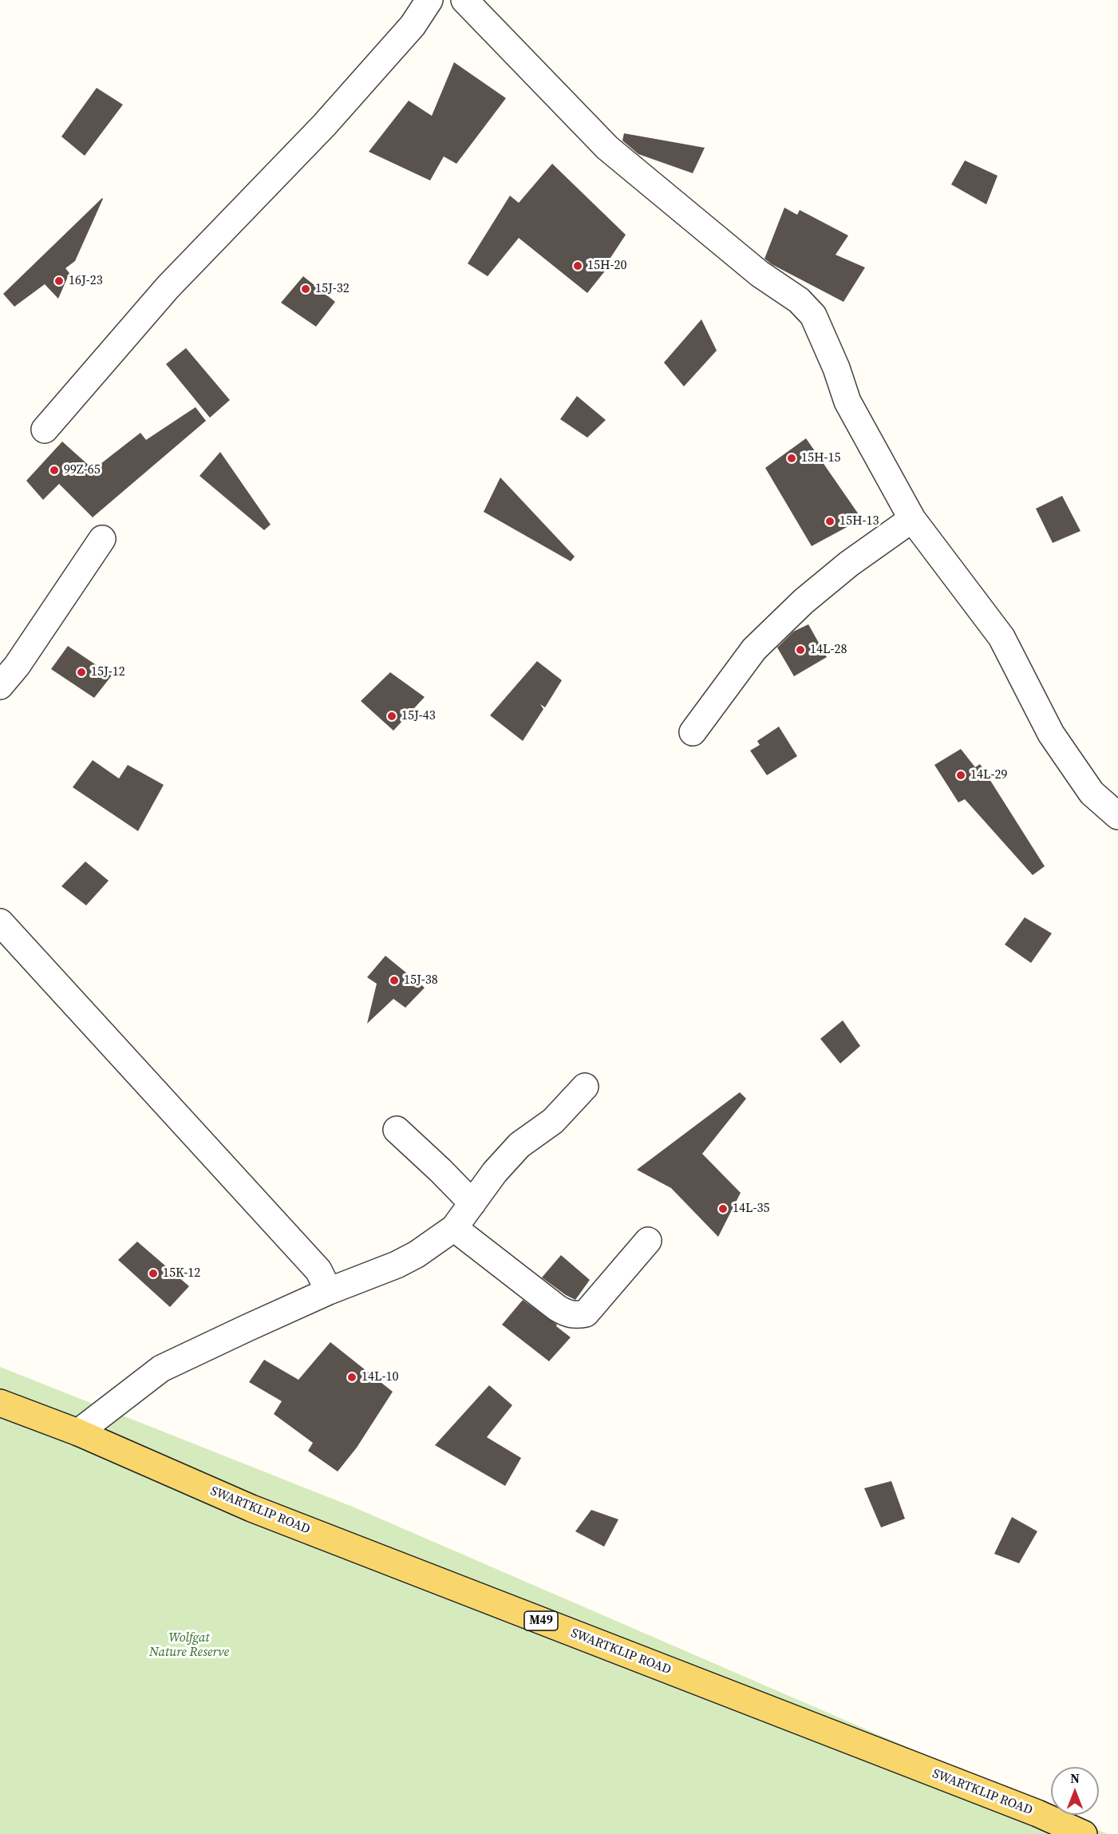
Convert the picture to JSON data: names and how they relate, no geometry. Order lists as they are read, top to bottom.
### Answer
{
  "streets": {
    "main road": ["SWARTKLIP ROAD", "M49"]
  },
  "parks": ["Wolfgat Nature Reserve"],
  "places": [
    "15H-20",
    "16J-23",
    "15J-32",
    "15H-15",
    "99Z-65",
    "15H-13",
    "14L-28",
    "15J-12",
    "15J-43",
    "14L-29",
    "15J-38",
    "14L-35",
    "15K-12",
    "14L-10"
  ],
  "north": "top"
}
